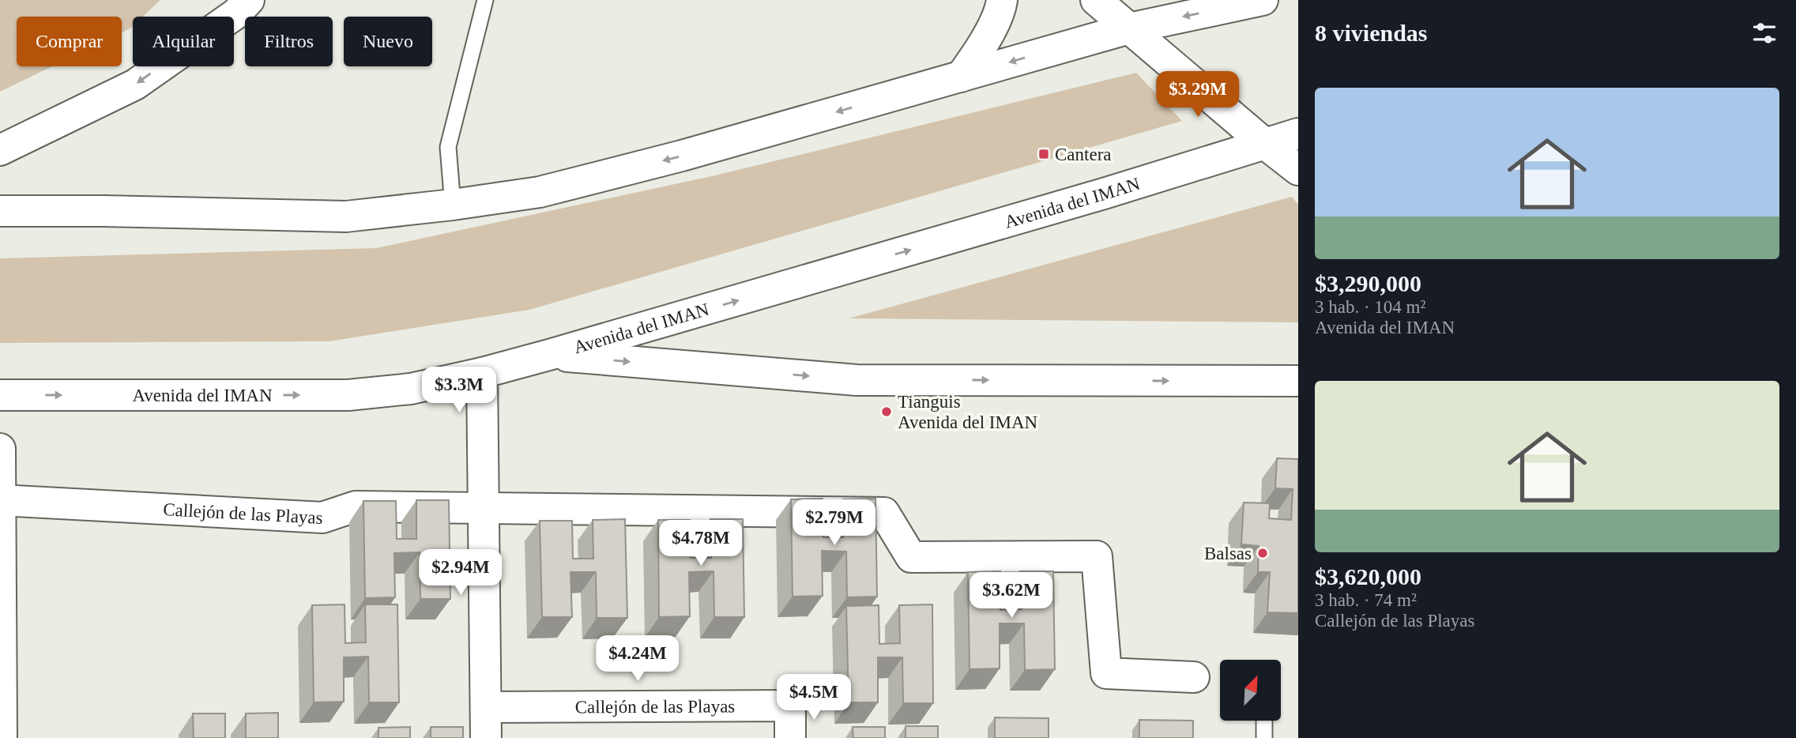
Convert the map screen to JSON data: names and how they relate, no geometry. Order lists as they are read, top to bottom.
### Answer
{
  "streets": {
    "main road": ["Avenida del IMAN", "Callejón de las Playas"]
  },
  "places": {
    "transit": ["Cantera"],
    "other": ["Tianguis Avenida del IMAN", "Balsas"]
  },
  "north": "top right",
  "page": {
    "heading": "8 viviendas",
    "chip": [
      "Comprar",
      "Alquilar",
      "Filtros",
      "Nuevo"
    ],
    "list": [
      {
        "name": "$3,290,000",
        "note": "3 hab. · 104 m² · Avenida del IMAN"
      },
      {
        "name": "$3,620,000",
        "note": "3 hab. · 74 m² · Callejón de las Playas"
      }
    ],
    "price": [
      "$3.29M",
      "$3.3M",
      "$2.79M",
      "$4.78M",
      "$2.94M",
      "$3.62M",
      "$4.24M",
      "$4.5M"
    ]
  }
}
